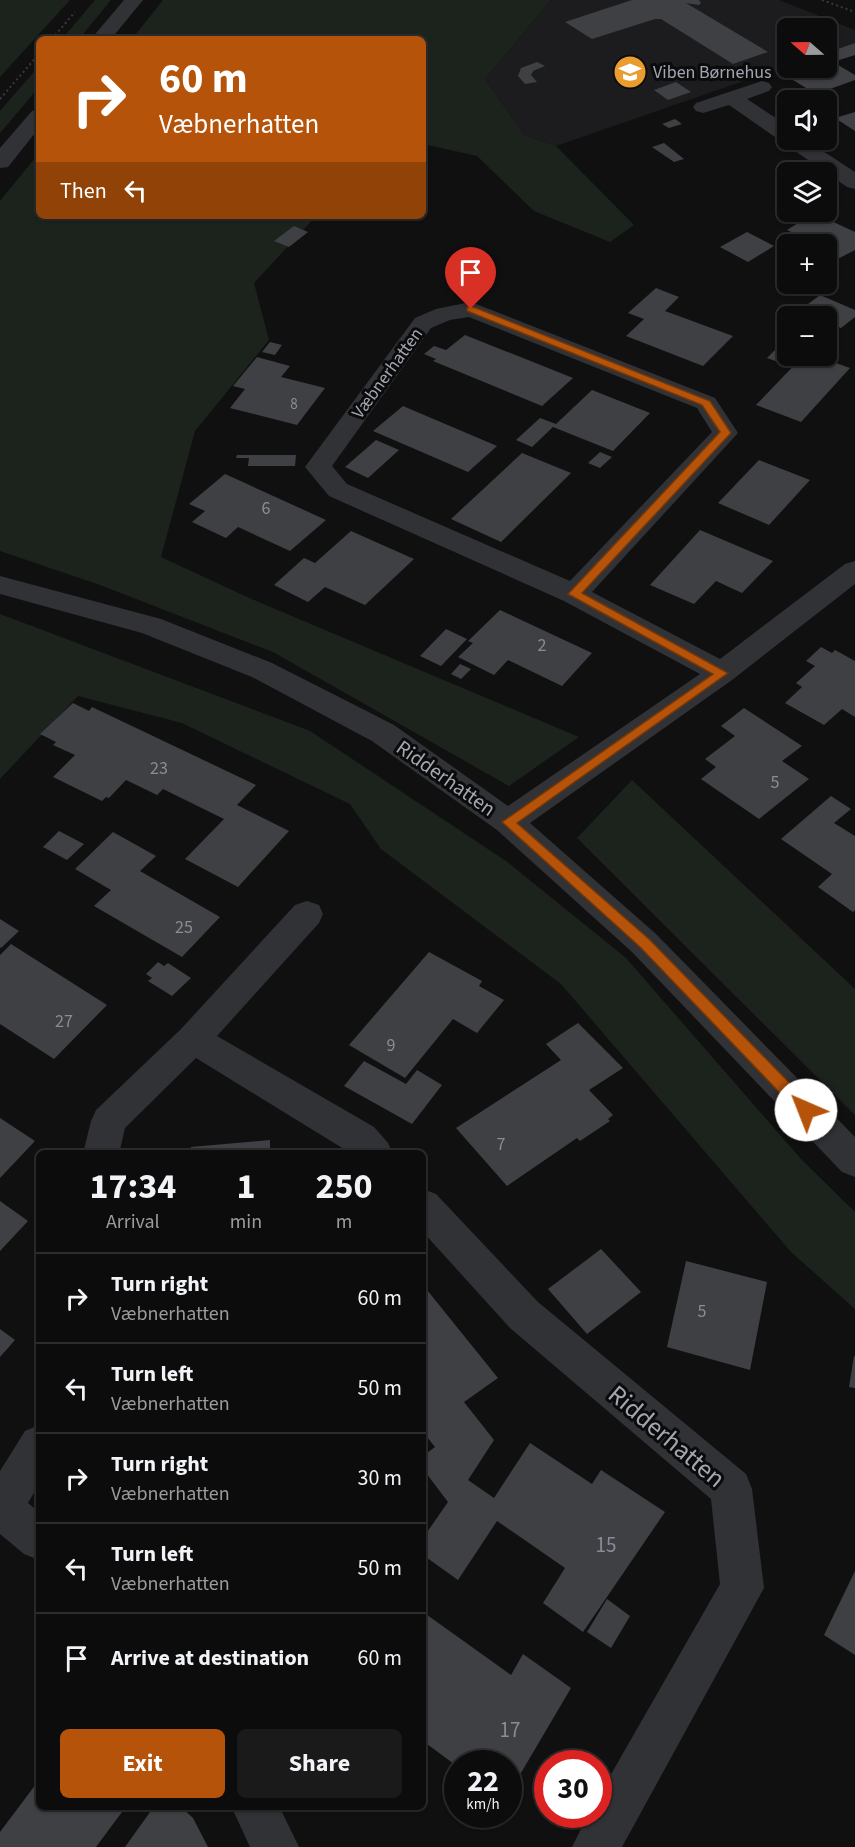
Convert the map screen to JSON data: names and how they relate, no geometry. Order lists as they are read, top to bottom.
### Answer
{
  "streets": {
    "street": ["Væbnerhatten", "Ridderhatten"]
  },
  "places": {
    "school or university": ["Viben Børnehus"]
  },
  "house_numbers": [
    "8",
    "6",
    "2",
    "23",
    "5",
    "25",
    "27",
    "9",
    "7",
    "5",
    "15",
    "17"
  ],
  "north": "left",
  "page": {
    "map_buttons": ["+", "−"],
    "turn": ["60 m", "Væbnerhatten"],
    "then": "Then",
    "eta": [
      "17:34",
      "Arrival",
      "1",
      "min",
      "250",
      "m"
    ],
    "list": [
      {
        "name": "Turn right",
        "note": "Væbnerhatten",
        "value": "60 m"
      },
      {
        "name": "Turn left",
        "note": "Væbnerhatten",
        "value": "50 m"
      },
      {
        "name": "Turn right",
        "note": "Væbnerhatten",
        "value": "30 m"
      },
      {
        "name": "Turn left",
        "note": "Væbnerhatten",
        "value": "50 m"
      },
      {
        "name": "Arrive at destination",
        "value": "60 m"
      }
    ],
    "buttons": ["Exit", "Share"],
    "speed": "22 km/h",
    "limit": "30"
  }
}
